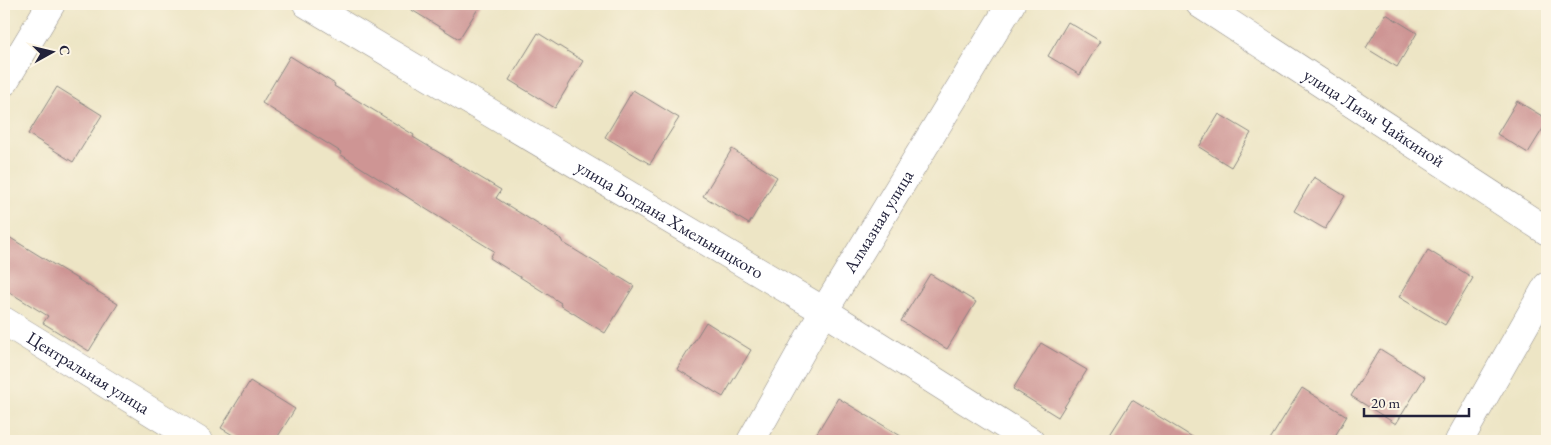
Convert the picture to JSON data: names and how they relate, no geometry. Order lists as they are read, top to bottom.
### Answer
{
  "streets": {
    "street": [
      "улица Лизы Чайкиной",
      "улица Богдана Хмельницкого",
      "Алмазная улица",
      "Центральная улица"
    ]
  },
  "crossings": [
    ["улица Богдана Хмельницкого", "Алмазная улица"]
  ],
  "scale_bar": "20 m",
  "north": "right"
}
